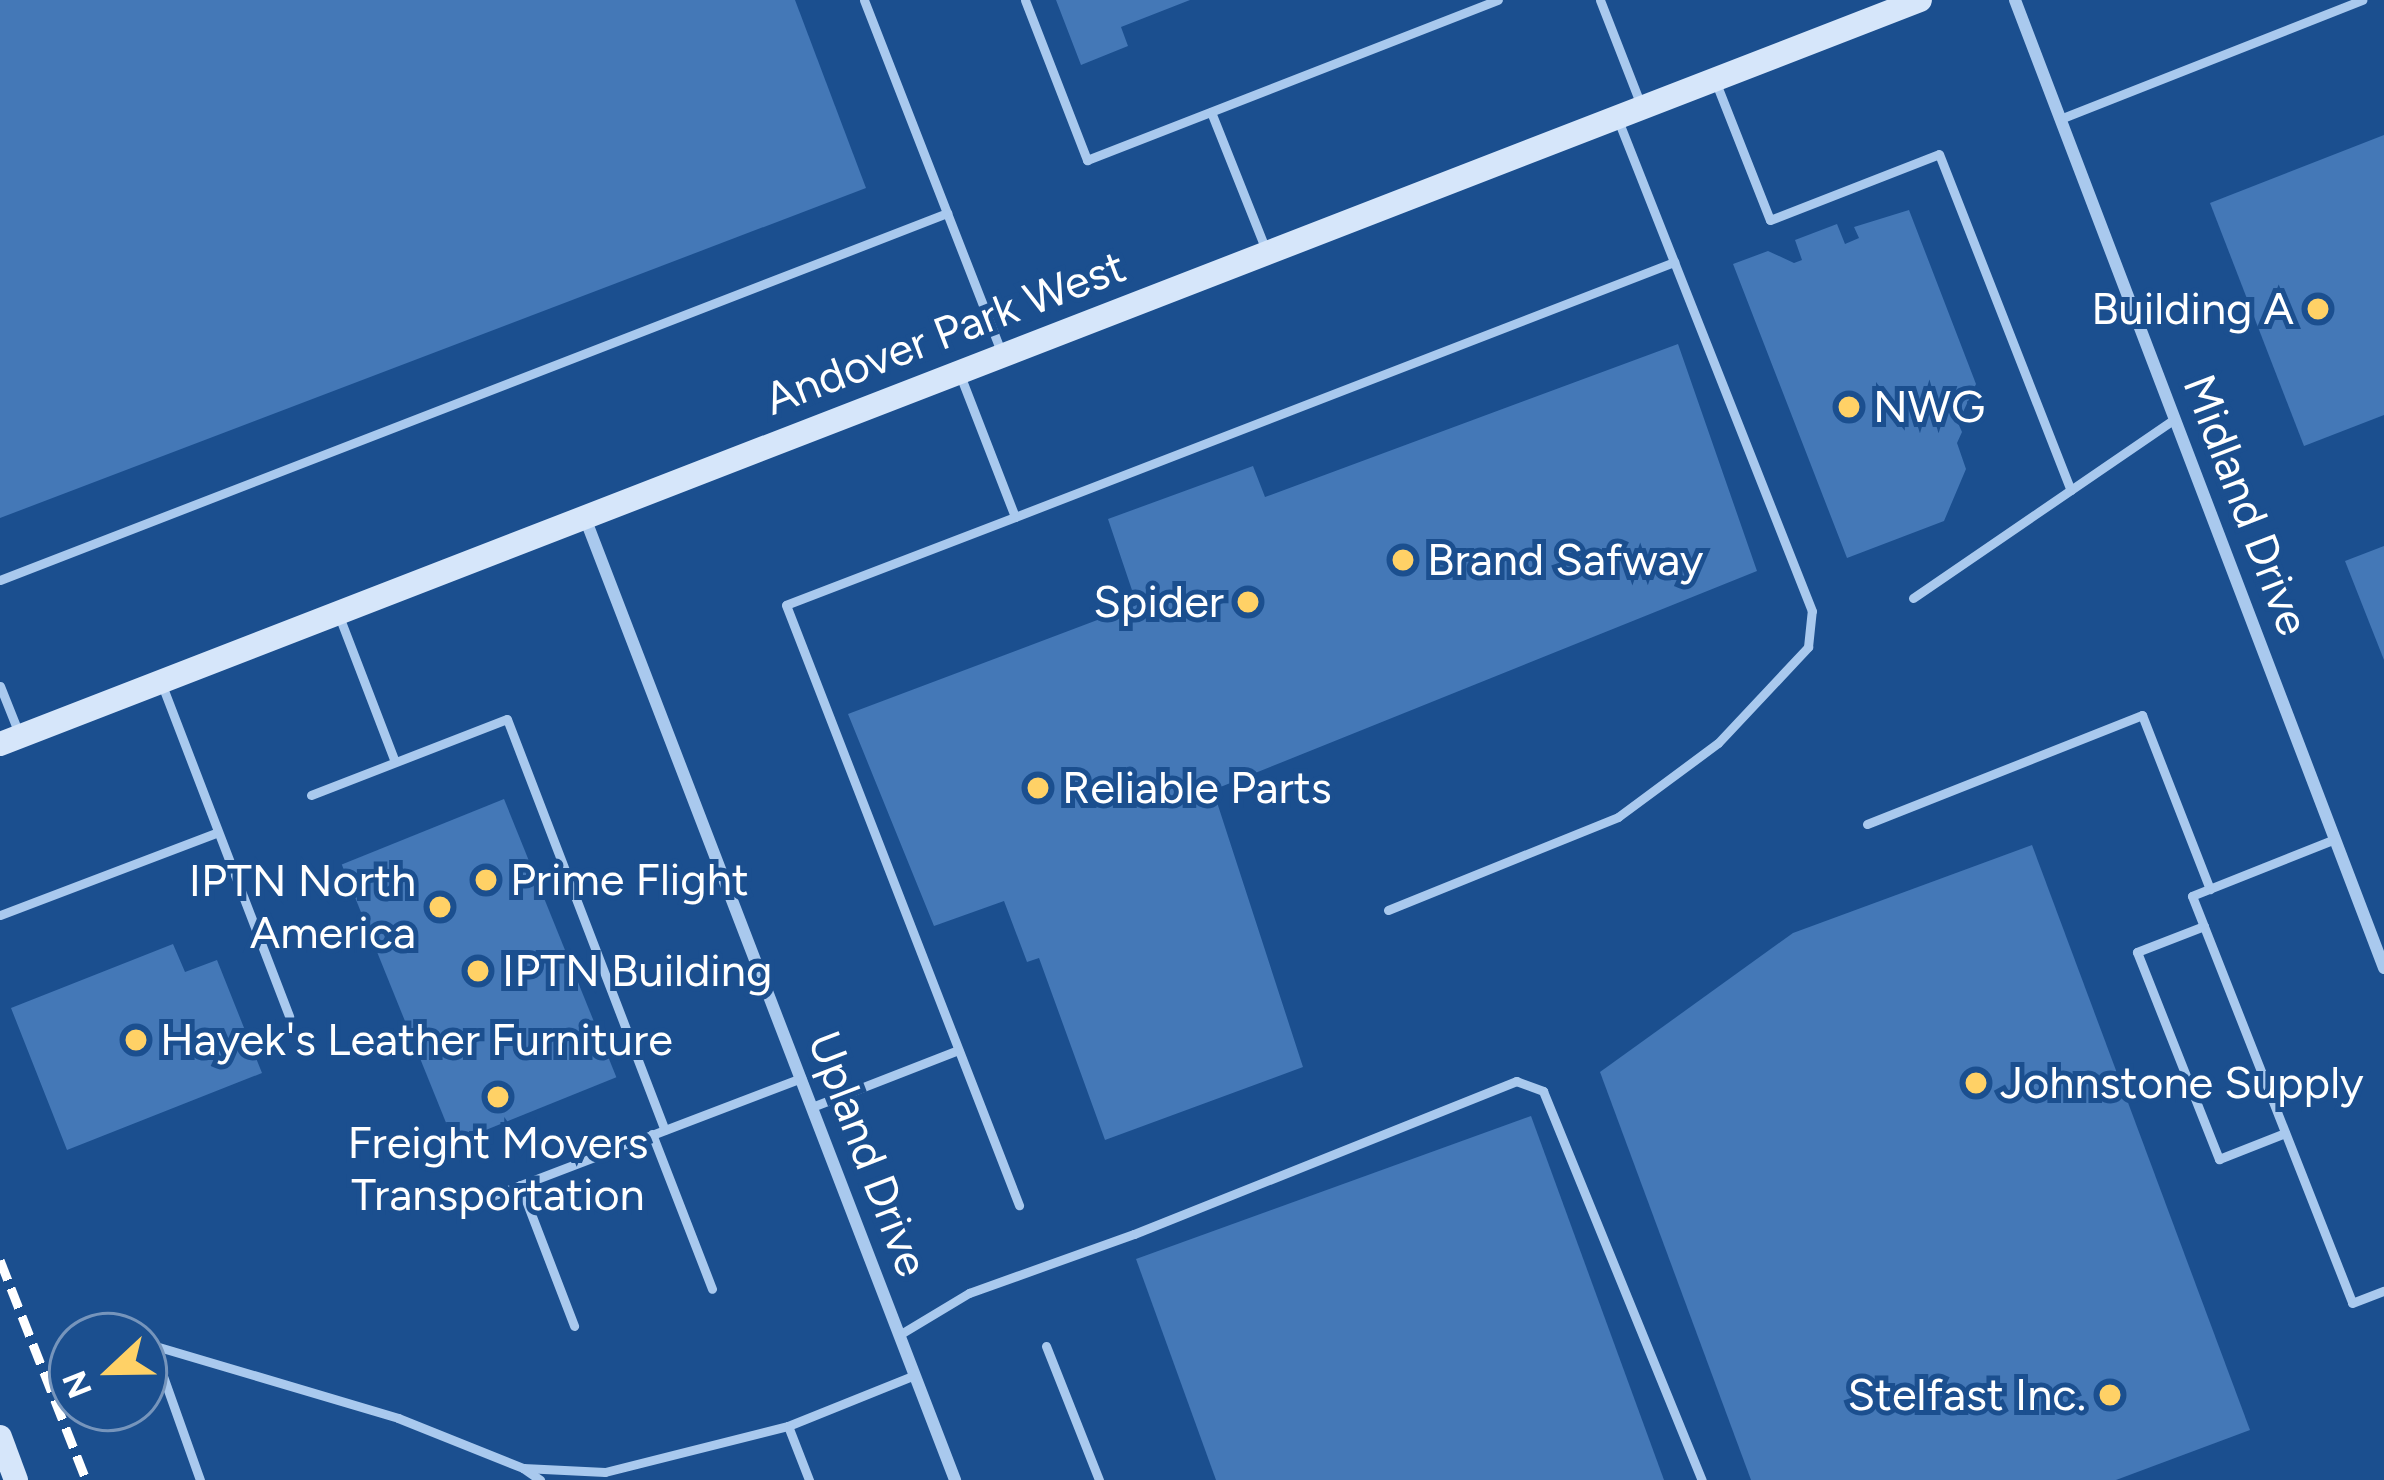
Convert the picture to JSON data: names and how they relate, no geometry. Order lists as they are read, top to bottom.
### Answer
{
  "streets": {
    "street": ["Andover Park West", "Midland Drive", "Upland Drive"]
  },
  "crossings": [
    ["Andover Park West", "Upland Drive"]
  ],
  "places": [
    "Building A",
    "NWG",
    "Brand Safway",
    "Spider",
    "Reliable Parts",
    "Prime Flight",
    "IPTN North America",
    "IPTN Building",
    "Hayek's Leather Furniture",
    "Johnstone Supply",
    "Freight Movers Transportation",
    "Stelfast Inc."
  ],
  "north": "left"
}
